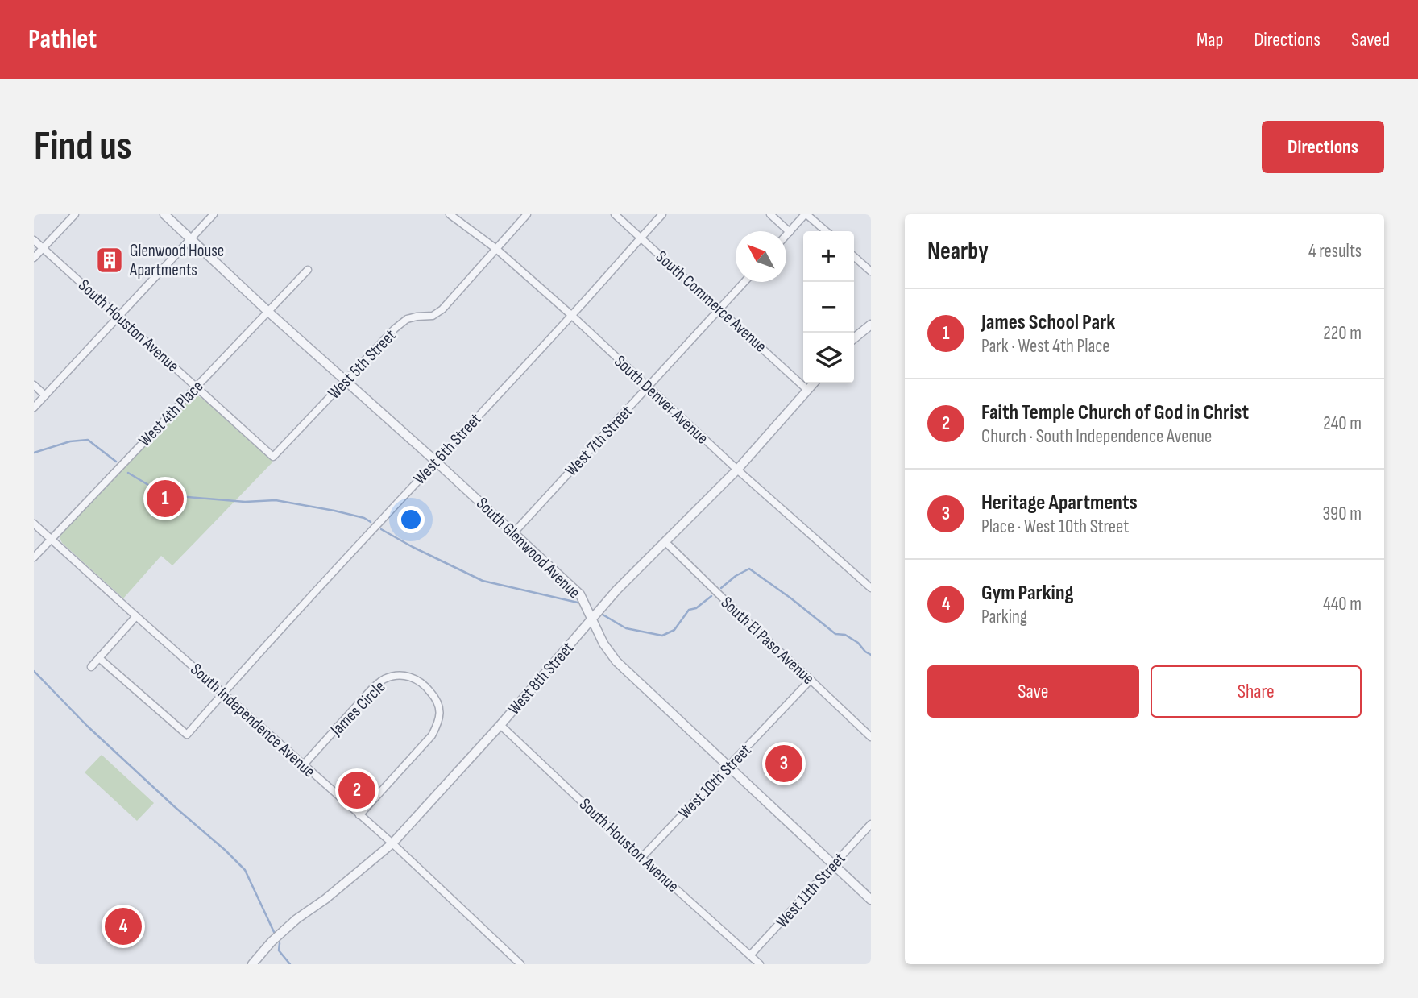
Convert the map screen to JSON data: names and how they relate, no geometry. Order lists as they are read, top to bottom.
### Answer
{
  "streets": {
    "street": [
      "South Commerce Avenue",
      "South Houston Avenue",
      "West 5th Street",
      "South Denver Avenue",
      "West 4th Place",
      "West 7th Street",
      "West 6th Street",
      "South Glenwood Avenue",
      "South El Paso Avenue",
      "West 8th Street",
      "James Circle",
      "South Independence Avenue",
      "West 10th Street",
      "West 11th Street"
    ]
  },
  "crossings": [
    ["South Commerce Avenue", "West 7th Street"],
    ["South Commerce Avenue", "West 6th Street"],
    ["South Commerce Avenue", "West 8th Street"],
    ["South Houston Avenue", "West 5th Street"],
    ["South Houston Avenue", "West 4th Place"],
    ["South Houston Avenue", "West 8th Street"],
    ["South Houston Avenue", "West 10th Street"],
    ["South Houston Avenue", "West 11th Street"],
    ["West 5th Street", "South Denver Avenue"],
    ["West 5th Street", "South Glenwood Avenue"],
    ["South Denver Avenue", "West 7th Street"],
    ["South Denver Avenue", "West 6th Street"],
    ["South Denver Avenue", "West 8th Street"],
    ["West 4th Place", "South Glenwood Avenue"],
    ["West 4th Place", "South Independence Avenue"],
    ["West 7th Street", "South Glenwood Avenue"],
    ["West 6th Street", "South Glenwood Avenue"],
    ["West 6th Street", "South Independence Avenue"],
    ["South Glenwood Avenue", "West 8th Street"],
    ["South Glenwood Avenue", "West 10th Street"],
    ["South Glenwood Avenue", "West 11th Street"],
    ["South El Paso Avenue", "West 8th Street"],
    ["South El Paso Avenue", "West 10th Street"],
    ["West 8th Street", "South Independence Avenue"],
    ["James Circle", "South Independence Avenue"]
  ],
  "places": {
    "building": ["Glenwood House Apartments"]
  },
  "north": "top left",
  "page": {
    "header": "Pathlet",
    "nav": ["Map", "Directions", "Saved"],
    "buttons": [
      "Directions",
      ["Save", "Share"]
    ],
    "title": "Find us",
    "heading": ["Nearby", "4 results"],
    "map_buttons": ["+", "−"],
    "list": [
      {
        "mark": "1",
        "name": "James School Park",
        "note": "Park · West 4th Place",
        "value": "220 m"
      },
      {
        "mark": "2",
        "name": "Faith Temple Church of God in Christ",
        "note": "Church · South Independence Avenue",
        "value": "240 m"
      },
      {
        "mark": "3",
        "name": "Heritage Apartments",
        "note": "Place · West 10th Street",
        "value": "390 m"
      },
      {
        "mark": "4",
        "name": "Gym Parking",
        "note": "Parking",
        "value": "440 m"
      }
    ],
    "pins": [
      "1",
      "3",
      "2",
      "4"
    ]
  }
}
